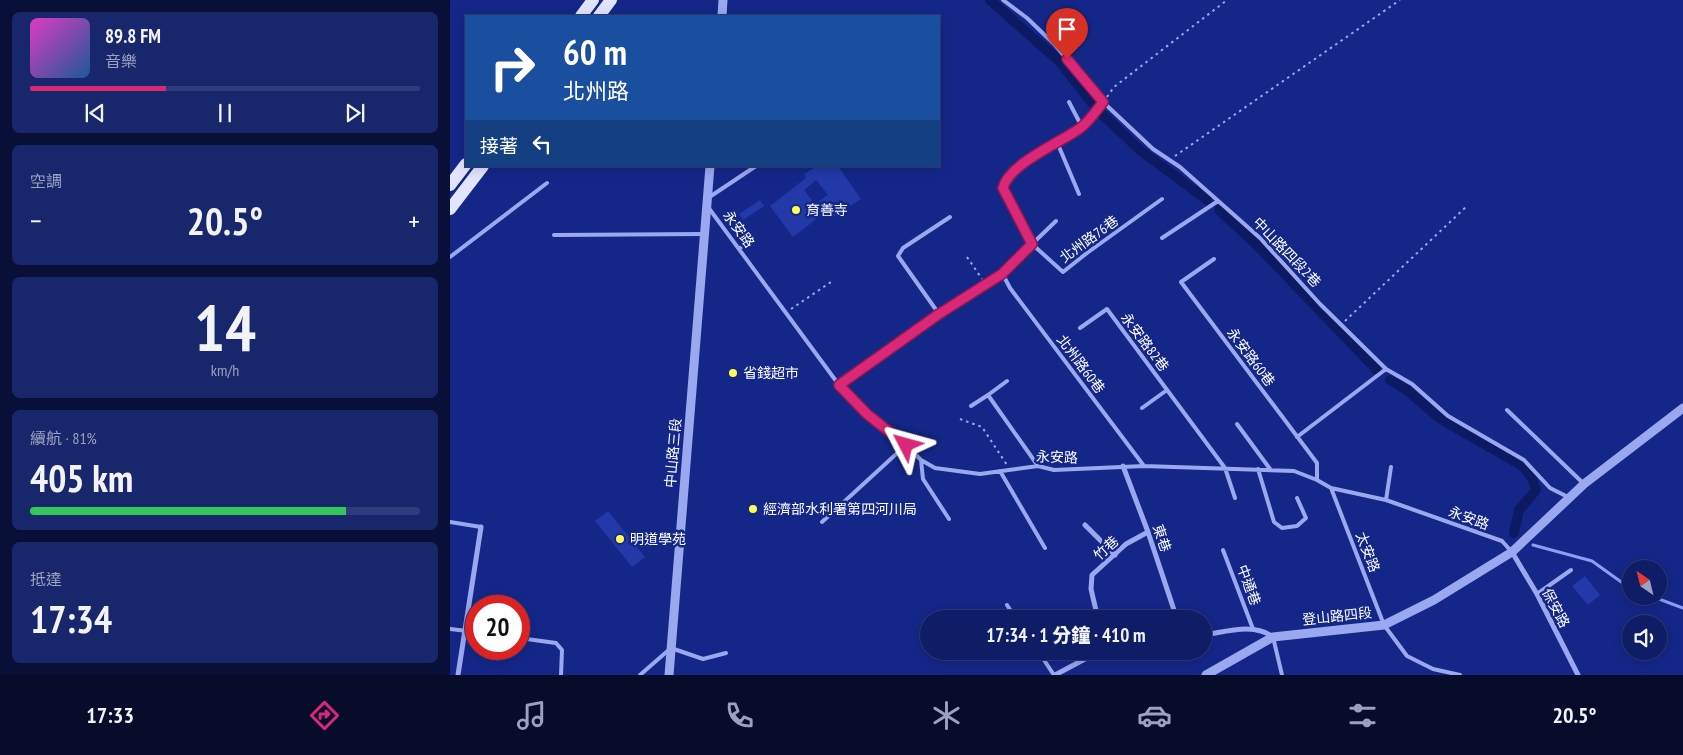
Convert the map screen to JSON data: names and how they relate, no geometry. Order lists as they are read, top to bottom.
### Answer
{
  "streets": {
    "street": [
      "中山路三段",
      "東巷",
      "竹巷",
      "保安路",
      "登山路四段"
    ],
    "lane": [
      "永安路",
      "北州路76巷",
      "中山路四段2巷",
      "永安路82巷",
      "永安路60巷",
      "北州路60巷",
      "太安路",
      "中通巷"
    ]
  },
  "crossings": [
    ["永安路", "永安路82巷"],
    ["永安路", "永安路60巷"],
    ["永安路", "北州路60巷"],
    ["永安路", "中山路三段"],
    ["永安路", "東巷"],
    ["永安路", "太安路"],
    ["永安路", "保安路"],
    ["永安路", "登山路四段"],
    ["中山路四段2巷", "登山路四段"],
    ["東巷", "竹巷"],
    ["太安路", "登山路四段"],
    ["保安路", "登山路四段"]
  ],
  "places": [
    "育善寺",
    "省錢超市",
    "經濟部水利署第四河川局",
    "明道學苑"
  ],
  "north": "top left",
  "page": {
    "turn": ["60 m", "北州路"],
    "song": ["89.8 FM", "音樂"],
    "then": "接著",
    "tile": [
      "空調",
      ["14", "km/h"],
      ["續航 · 81%", "405 km"],
      ["抵達", "17:34"]
    ],
    "heat": ["−", "20.5°", "+"],
    "limit": "20",
    "trip": "17:34 · 1 分鐘 · 410 m",
    "tabs": ["17:33", "20.5°"]
  }
}
